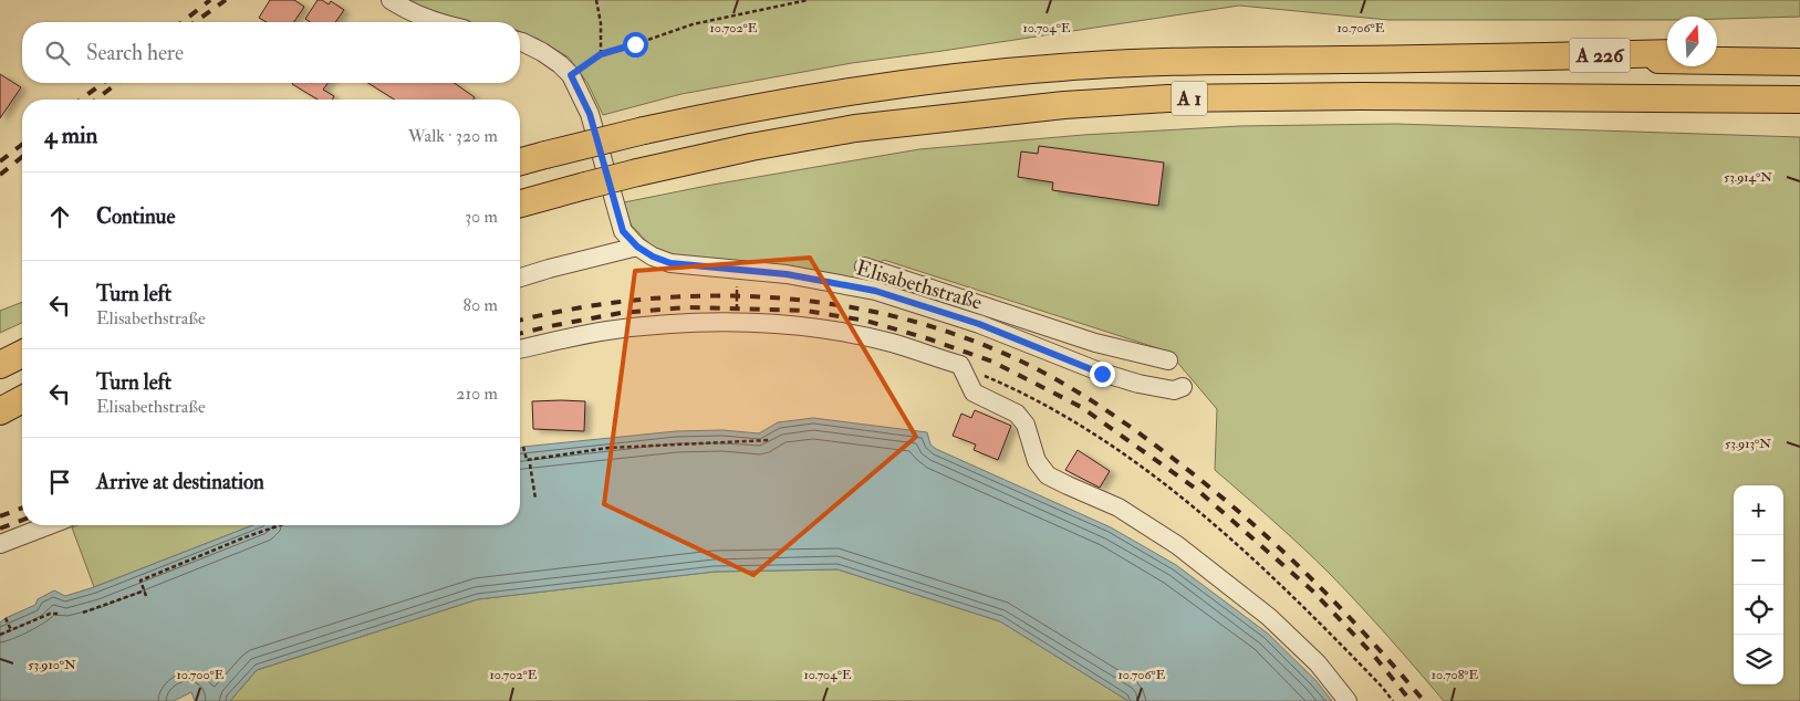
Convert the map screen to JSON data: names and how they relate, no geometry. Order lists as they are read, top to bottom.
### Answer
{
  "streets": {
    "highway": ["A 226", "A 1"],
    "street": ["Elisabethstraße"]
  },
  "crossings": [
    ["A 226", "A 1"]
  ],
  "north": "top",
  "page": {
    "search": "Search here",
    "heading": ["4 min", "Walk · 320 m"],
    "list": [
      ["Continue", "30 m"],
      ["Turn left", "Elisabethstraße", "80 m"],
      ["Turn left", "Elisabethstraße", "210 m"],
      "Arrive at destination"
    ],
    "map_buttons": ["+", "−"]
  },
  "coordinates": [
    "10.702°E",
    "10.704°E",
    "10.706°E",
    "53.914°N",
    "53.913°N",
    "53.910°N",
    "10.700°E",
    "10.708°E"
  ]
}
